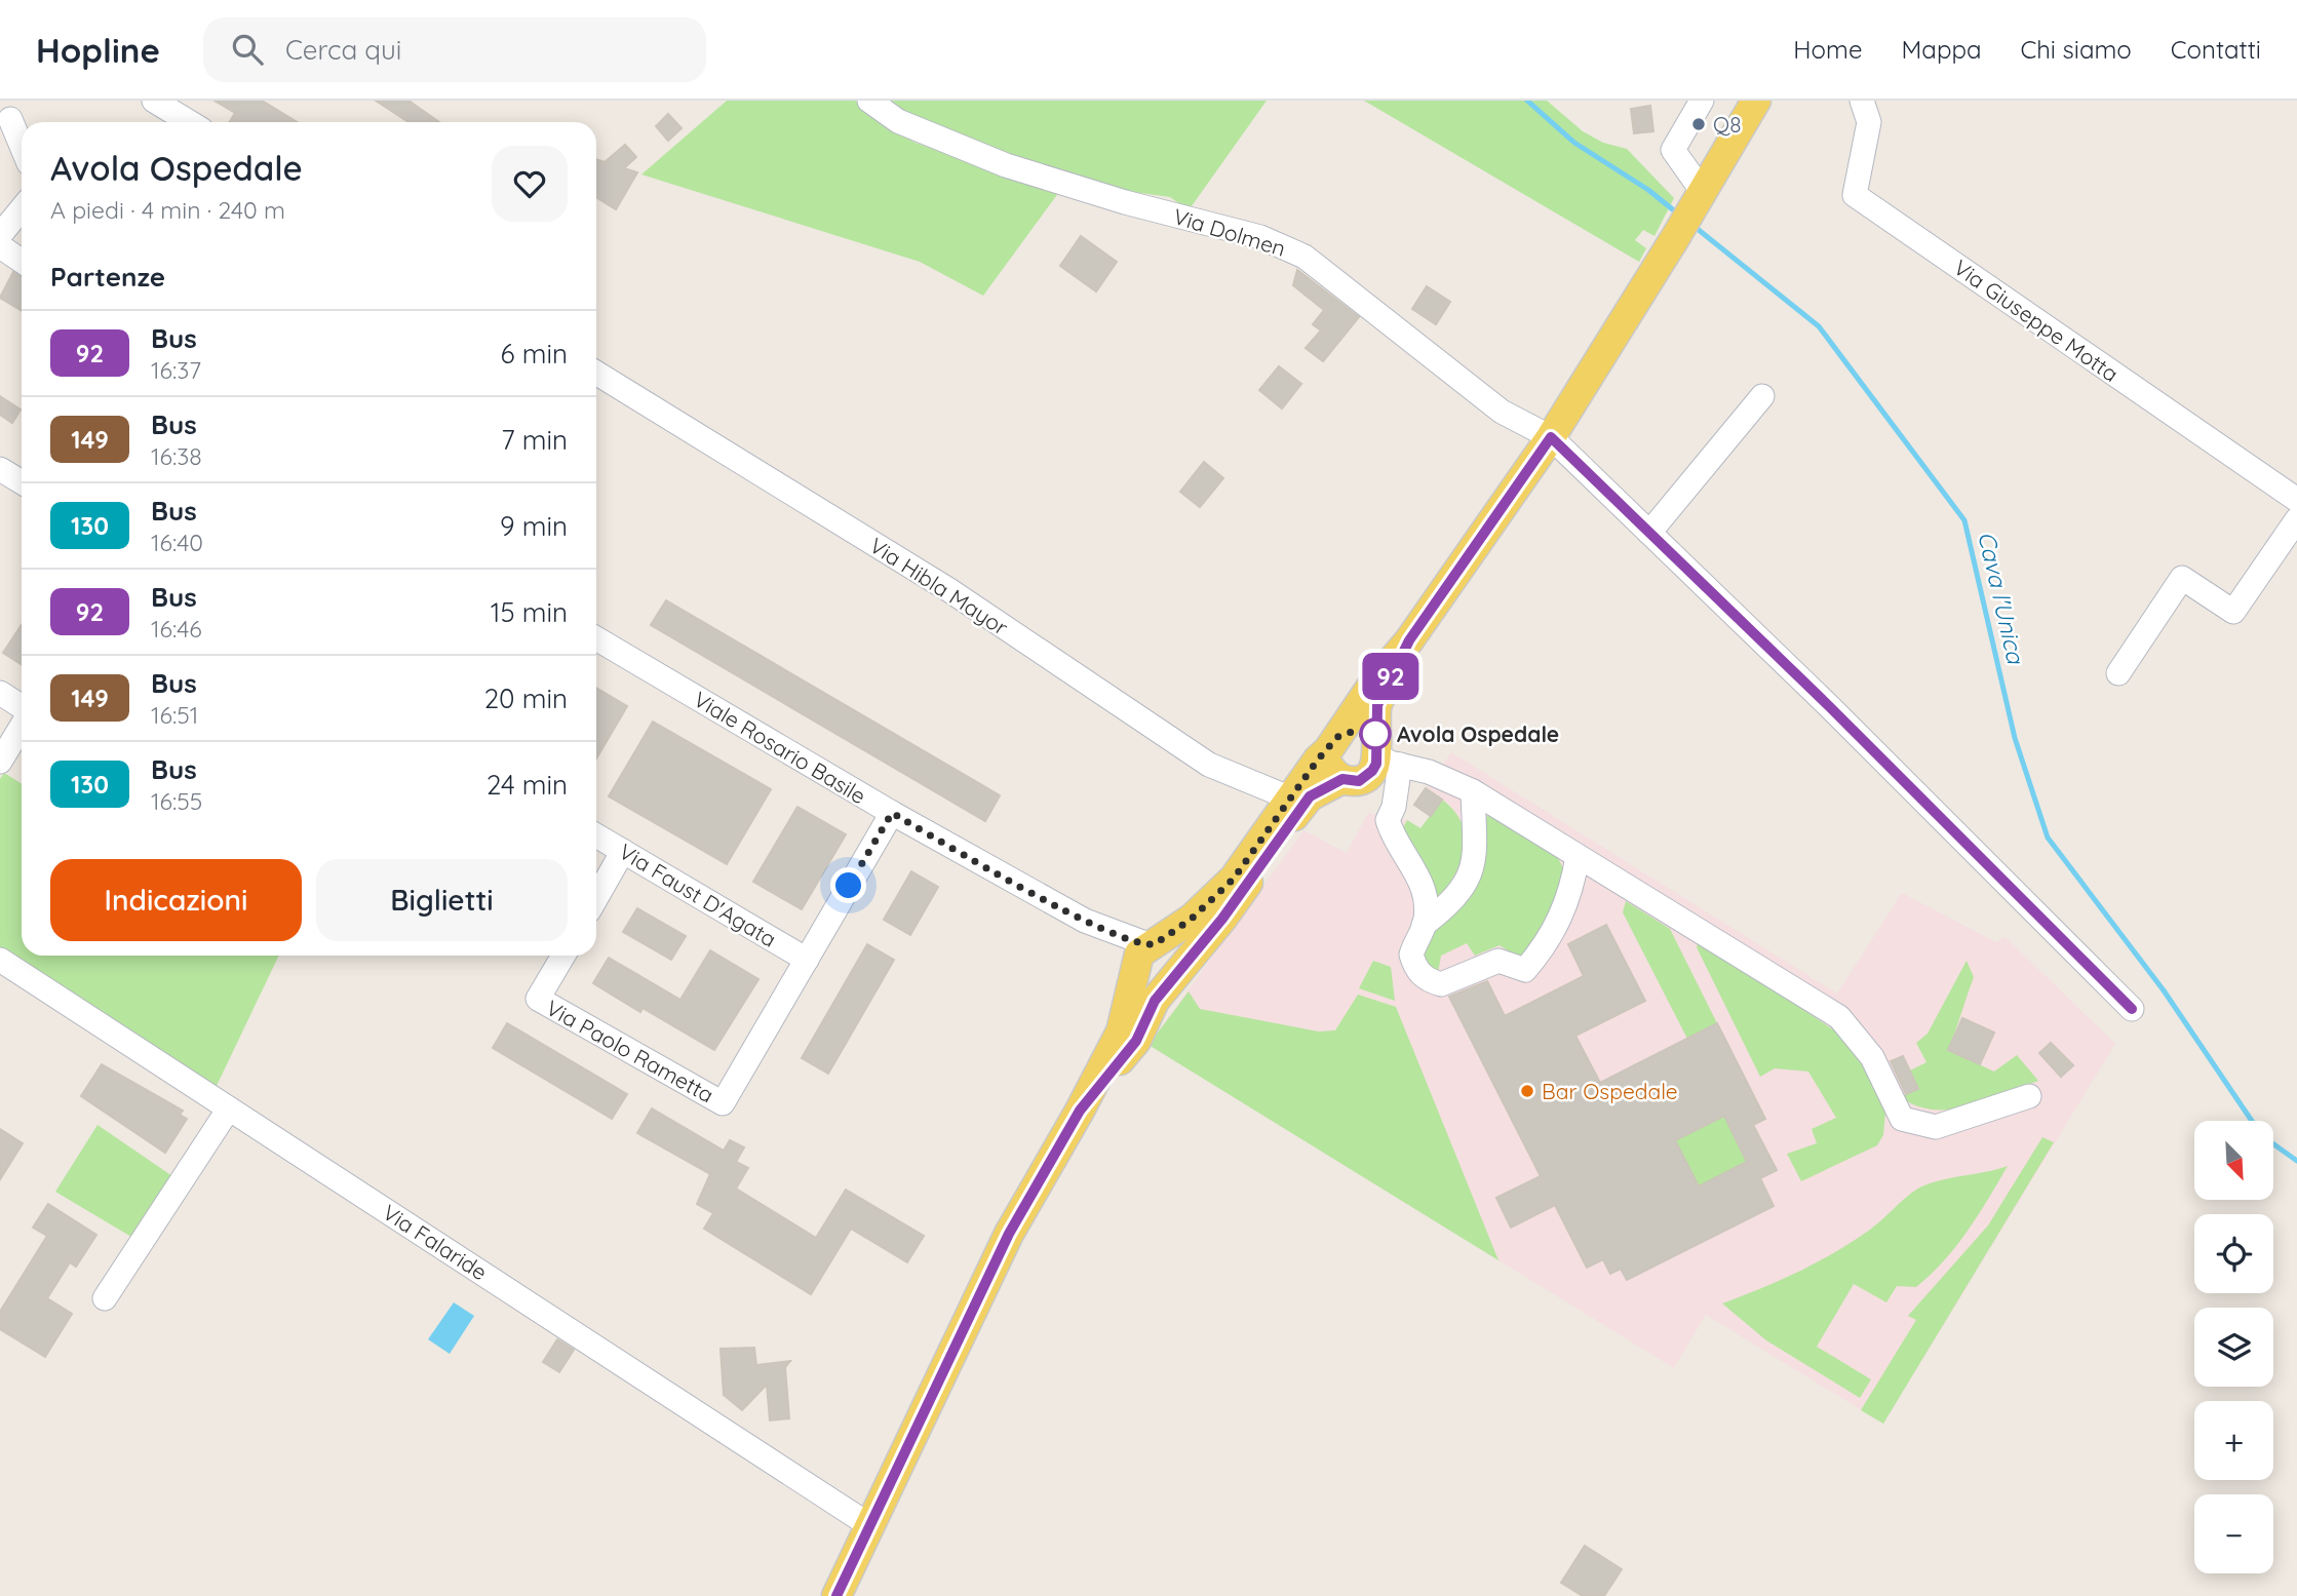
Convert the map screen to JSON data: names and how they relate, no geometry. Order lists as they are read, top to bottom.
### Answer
{
  "streets": {
    "street": [
      "Via Dolmen",
      "Via Giuseppe Motta",
      "Via Hibla Mayor",
      "Viale Rosario Basile",
      "Via Faust D'Agata",
      "Via Paolo Rametta",
      "Via Falaride"
    ]
  },
  "crossings": [
    ["Via Faust D'Agata", "Via Paolo Rametta"]
  ],
  "water": ["Cava l'Unica"],
  "places": ["Q8", "Avola Ospedale", "Bar Ospedale"],
  "lines": ["bus line 92"],
  "north": "bottom right",
  "page": {
    "header": "Hopline",
    "search": "Cerca qui",
    "nav": [
      "Home",
      "Mappa",
      "Chi siamo",
      "Contatti"
    ],
    "on_map": "92",
    "heading": [
      ["Avola Ospedale", "A piedi · 4 min · 240 m"],
      "Partenze"
    ],
    "list": [
      {
        "mark": "92",
        "name": "Bus",
        "note": "16:37",
        "value": "6 min"
      },
      {
        "mark": "149",
        "name": "Bus",
        "note": "16:38",
        "value": "7 min"
      },
      {
        "mark": "130",
        "name": "Bus",
        "note": "16:40",
        "value": "9 min"
      },
      {
        "mark": "92",
        "name": "Bus",
        "note": "16:46",
        "value": "15 min"
      },
      {
        "mark": "149",
        "name": "Bus",
        "note": "16:51",
        "value": "20 min"
      },
      {
        "mark": "130",
        "name": "Bus",
        "note": "16:55",
        "value": "24 min"
      }
    ],
    "buttons": ["Indicazioni", "Biglietti"],
    "map_buttons": ["+", "−"]
  }
}
